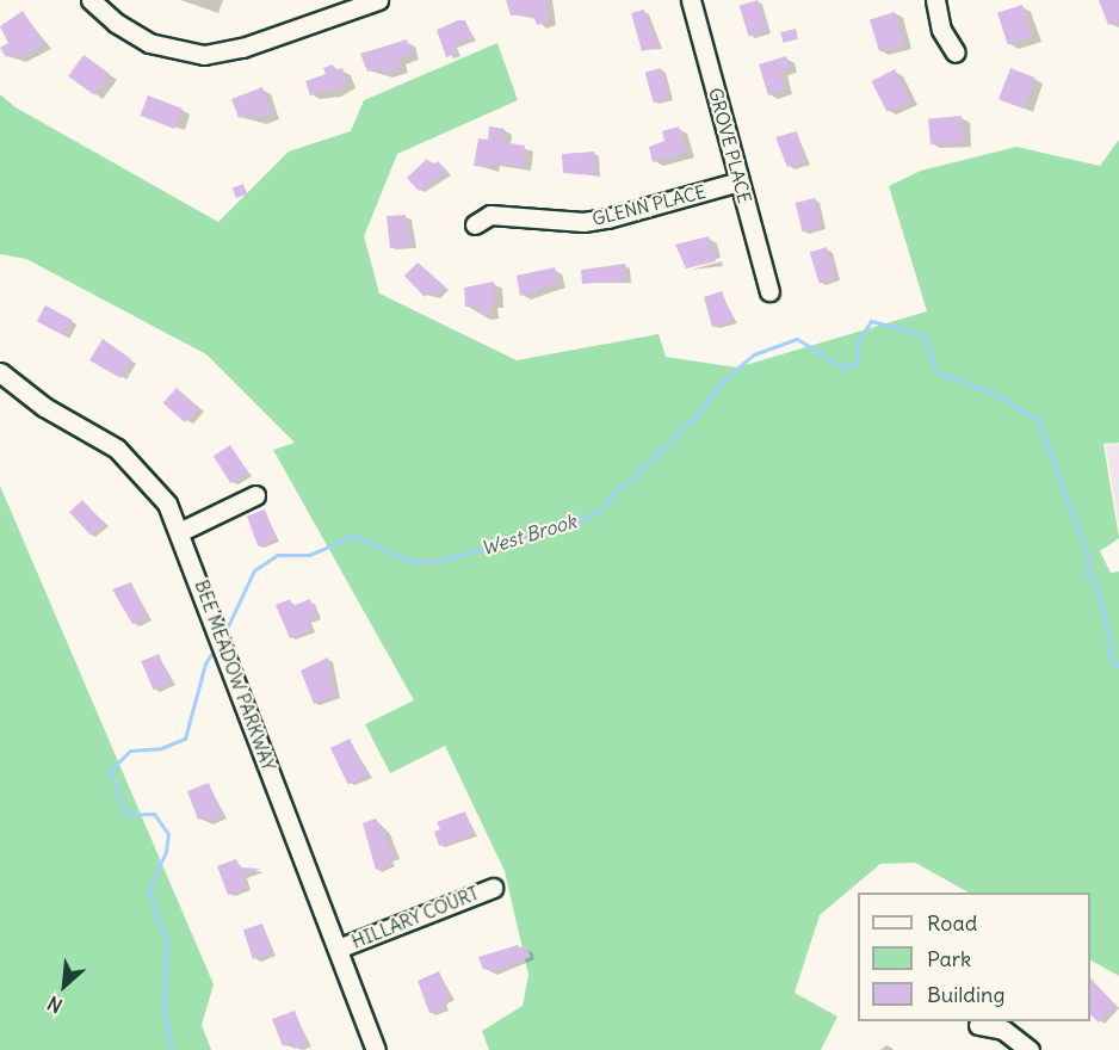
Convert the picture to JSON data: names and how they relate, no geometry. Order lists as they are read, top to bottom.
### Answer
{
  "streets": {
    "street": [
      "GROVE PLACE",
      "GLENN PLACE",
      "BEE MEADOW PARKWAY",
      "HILLARY COURT"
    ]
  },
  "crossings": [
    ["GROVE PLACE", "GLENN PLACE"],
    ["BEE MEADOW PARKWAY", "HILLARY COURT"]
  ],
  "water": ["West Brook"],
  "legend": ["Road", "Park", "Building"],
  "north": "bottom left"
}
